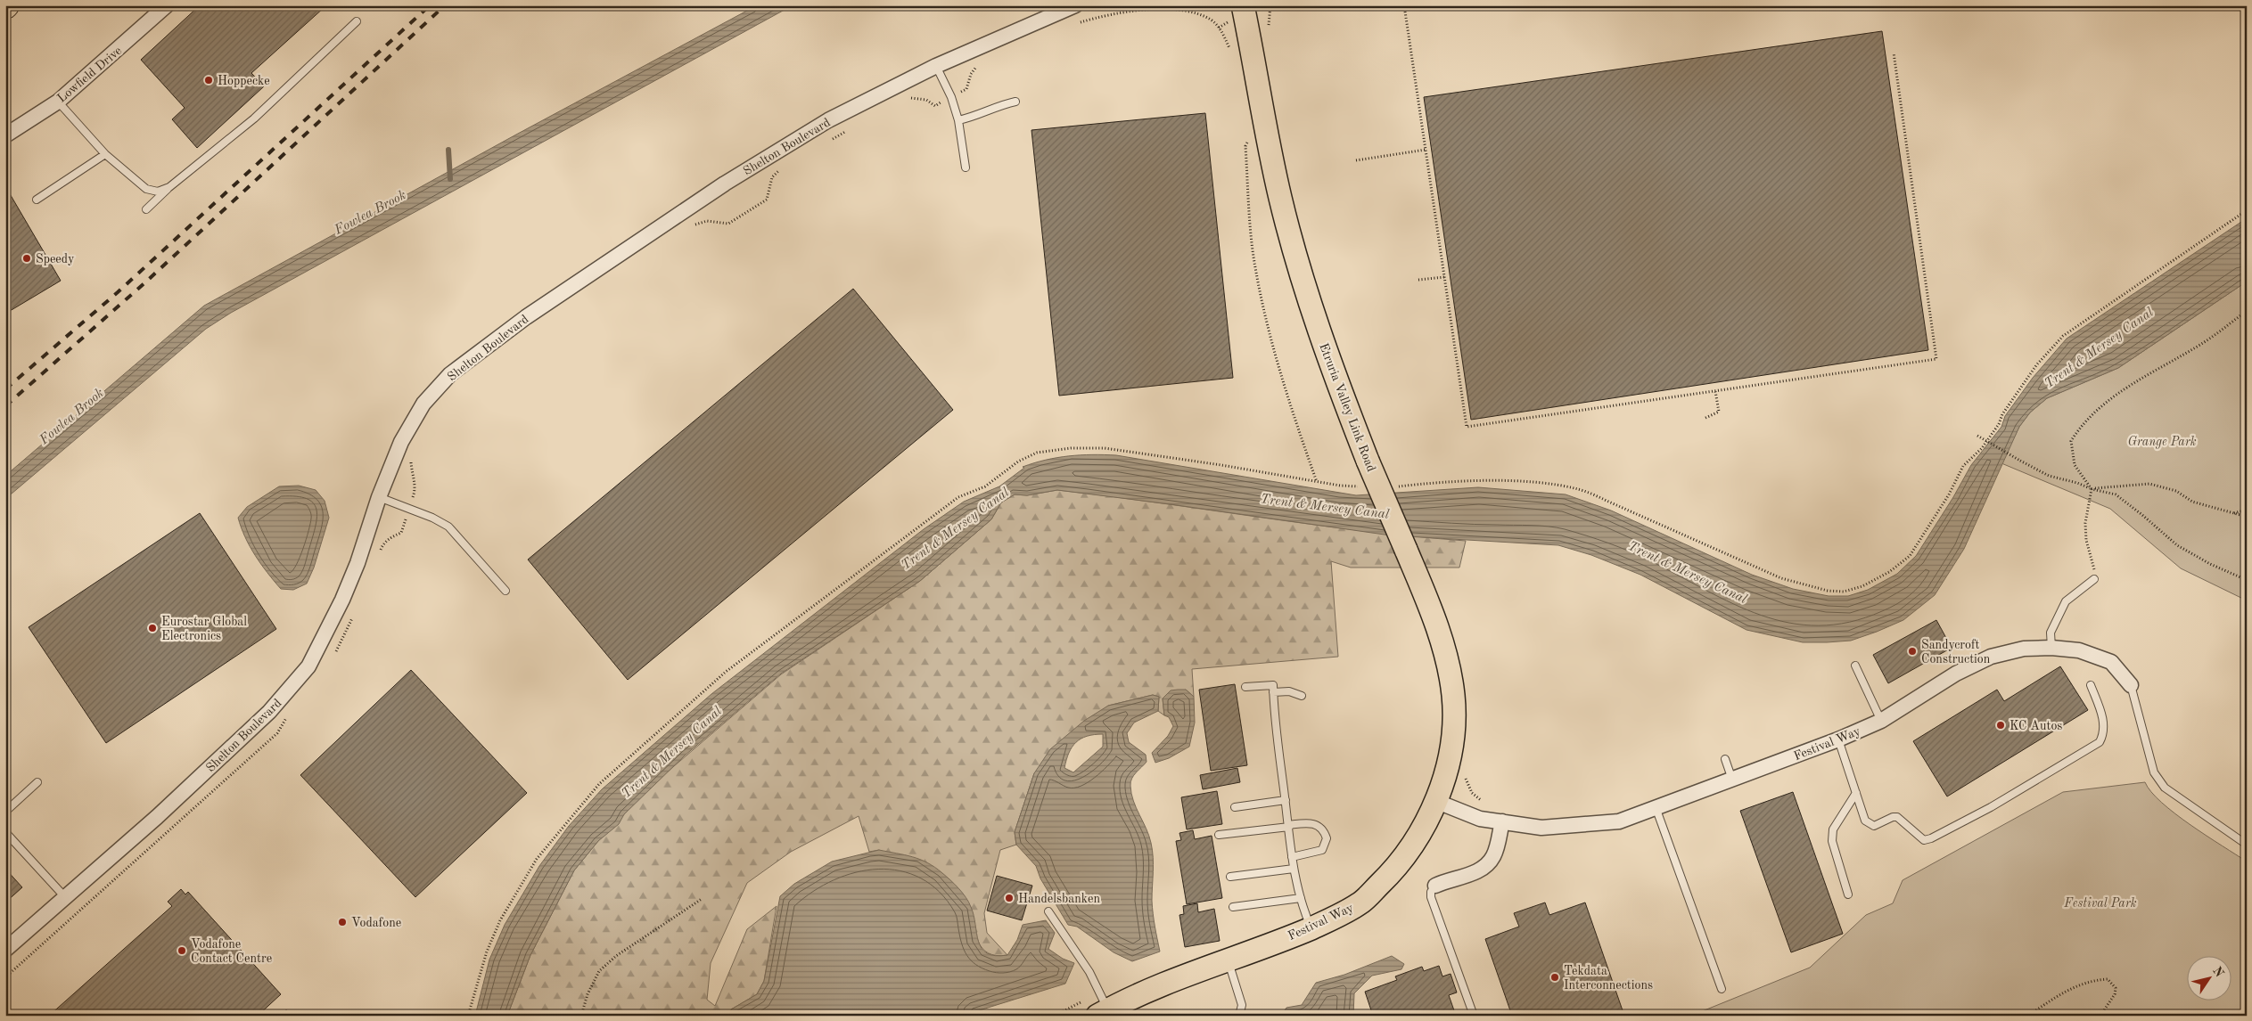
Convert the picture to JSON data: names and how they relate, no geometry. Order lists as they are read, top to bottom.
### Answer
{
  "streets": {
    "main road": ["Etruria Valley Link Road", "Festival Way"],
    "street": ["Lowfield Drive", "Shelton Boulevard"]
  },
  "crossings": [
    ["Etruria Valley Link Road", "Festival Way"]
  ],
  "water": ["Fowlea Brook", "Trent & Mersey Canal"],
  "parks": ["Grange Park", "Festival Park"],
  "places": [
    "Hoppecke",
    "Speedy",
    "Eurostar Global Electronics",
    "Sandycroft Construction",
    "KC Autos",
    "Handelsbanken",
    "Vodafone",
    "Vodafone Contact Centre",
    "Tekdata Interconnections"
  ],
  "north": "top right"
}
